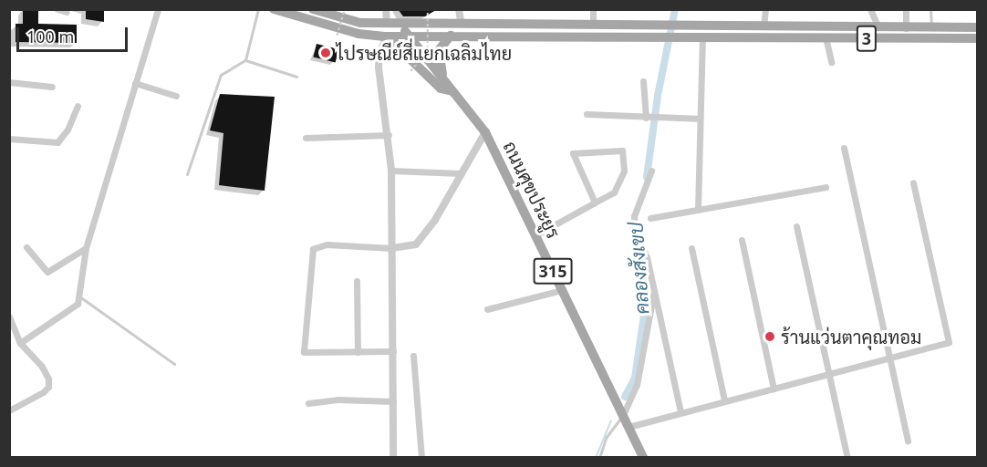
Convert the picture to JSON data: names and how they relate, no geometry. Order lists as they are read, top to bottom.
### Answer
{
  "streets": {
    "main road": ["3", "ถนนศุขประยูร", "315"]
  },
  "water": ["คลองสังเขป"],
  "places": ["ไปรษณีย์สี่แยกเฉลิมไทย", "ร้านแว่นตาคุณทอม"],
  "scale_bar": "100 m"
}
